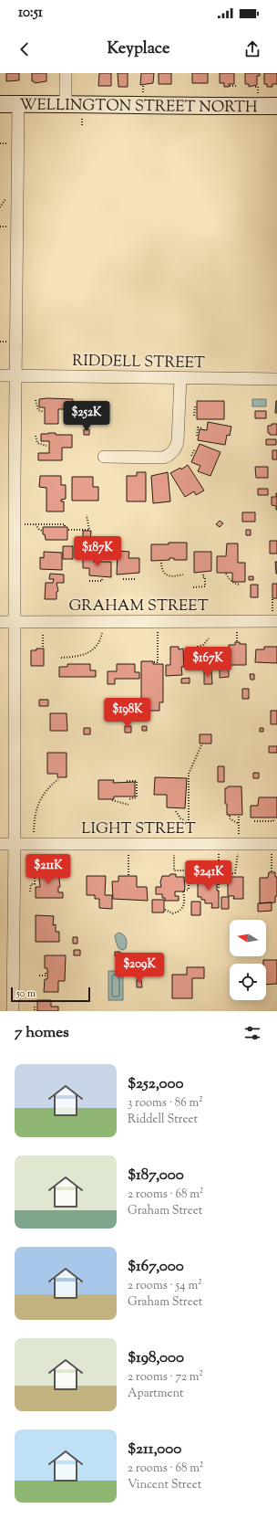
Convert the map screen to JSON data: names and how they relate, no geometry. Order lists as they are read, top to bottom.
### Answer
{
  "streets": {
    "main road": ["WELLINGTON STREET NORTH"],
    "street": ["RIDDELL STREET", "GRAHAM STREET", "LIGHT STREET"]
  },
  "scale_bar": "50 m",
  "north": "left",
  "page": {
    "status": "10:51",
    "header": "Keyplace",
    "price": [
      "$252K",
      "$187K",
      "$167K",
      "$198K",
      "$211K",
      "$241K",
      "$209K"
    ],
    "scale": "50 m",
    "heading": "7 homes",
    "list": [
      {
        "name": "$252,000",
        "note": "3 rooms · 86 m² · Riddell Street"
      },
      {
        "name": "$187,000",
        "note": "2 rooms · 68 m² · Graham Street"
      },
      {
        "name": "$167,000",
        "note": "2 rooms · 54 m² · Graham Street"
      },
      {
        "name": "$198,000",
        "note": "2 rooms · 72 m² · Apartment"
      },
      {
        "name": "$211,000",
        "note": "2 rooms · 68 m² · Vincent Street"
      }
    ]
  }
}
